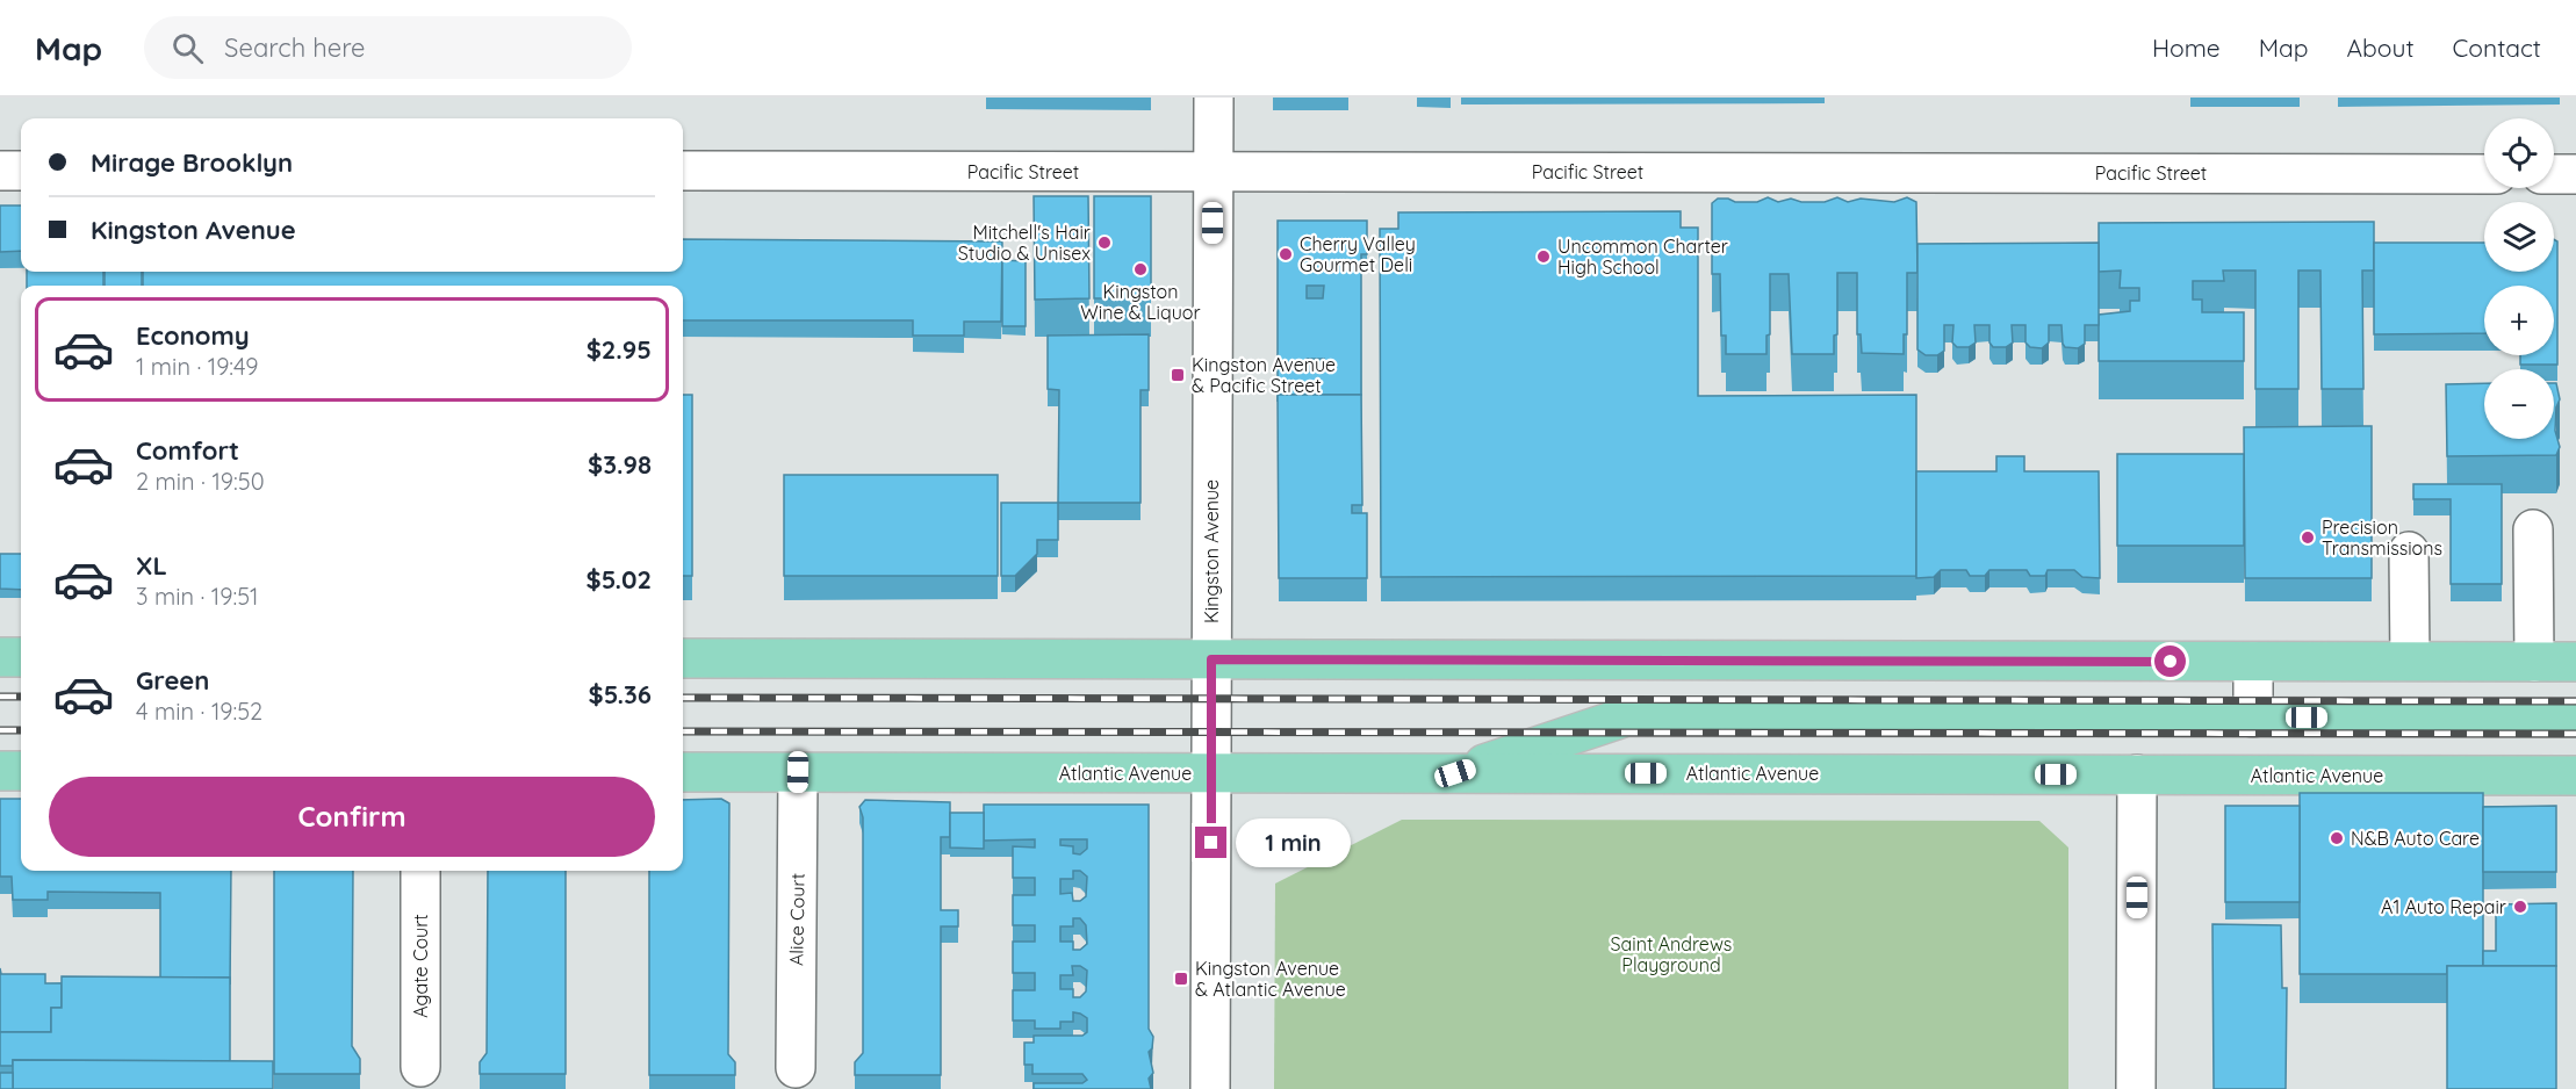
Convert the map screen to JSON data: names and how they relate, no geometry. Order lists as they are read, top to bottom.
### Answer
{
  "streets": {
    "main road": ["Atlantic Avenue"],
    "street": [
      "Pacific Street",
      "Kingston Avenue",
      "Alice Court",
      "Agate Court"
    ]
  },
  "crossings": [
    ["Pacific Street", "Kingston Avenue"],
    ["Kingston Avenue", "Atlantic Avenue"],
    ["Atlantic Avenue", "Alice Court"]
  ],
  "parks": ["Saint Andrews Playground"],
  "places": {
    "other": [
      "Mitchell's Hair Studio & Unisex",
      "Cherry Valley Gourmet Deli",
      "Uncommon Charter High School",
      "Kingston Wine & Liquor",
      "Precision Transmissions",
      "N&B Auto Care",
      "A1 Auto Repair"
    ],
    "transit": ["Kingston Avenue & Pacific Street", "Kingston Avenue & Atlantic Avenue"]
  },
  "page": {
    "header": "Map",
    "search": "Search here",
    "nav": [
      "Home",
      "Map",
      "About",
      "Contact"
    ],
    "map_buttons": ["+", "−"],
    "banner": ["Mirage Brooklyn", "Kingston Avenue"],
    "list": [
      {
        "name": "Economy",
        "note": "1 min · 19:49",
        "value": "$2.95"
      },
      {
        "name": "Comfort",
        "note": "2 min · 19:50",
        "value": "$3.98"
      },
      {
        "name": "XL",
        "note": "3 min · 19:51",
        "value": "$5.02"
      },
      {
        "name": "Green",
        "note": "4 min · 19:52",
        "value": "$5.36"
      }
    ],
    "buttons": "Confirm",
    "bubble": "1 min"
  }
}
